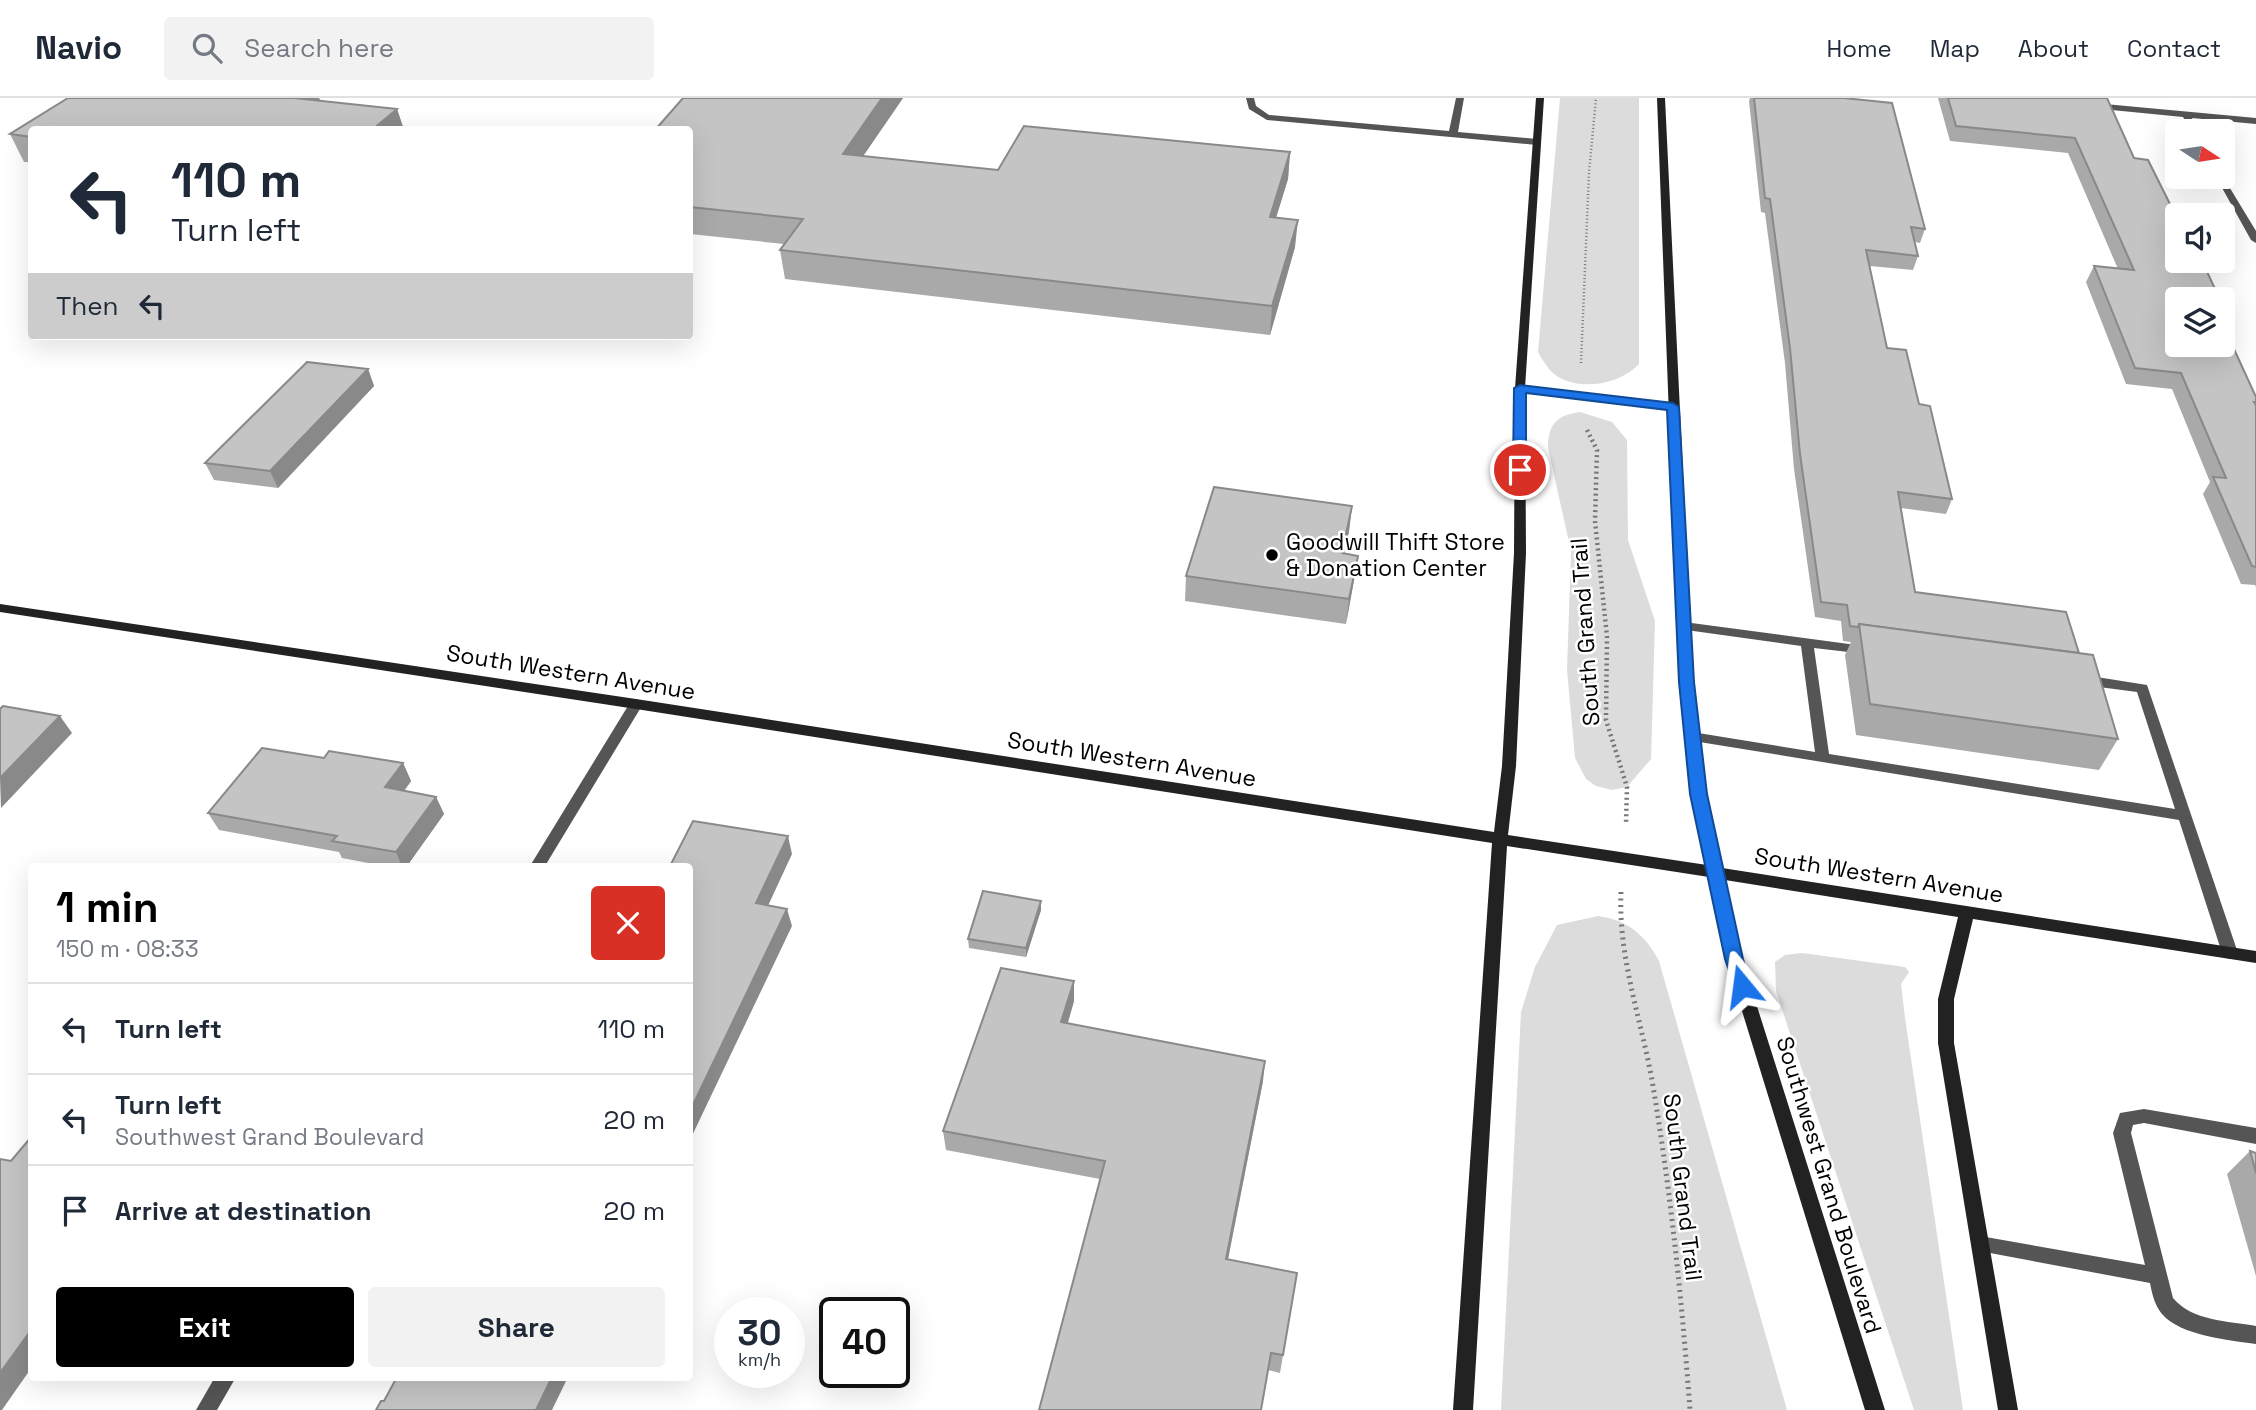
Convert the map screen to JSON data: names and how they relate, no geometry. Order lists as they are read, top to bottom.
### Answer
{
  "streets": {
    "street": ["South Western Avenue", "Southwest Grand Boulevard"],
    "path": ["South Grand Trail"]
  },
  "crossings": [
    ["South Grand Trail", "South Western Avenue"],
    ["South Western Avenue", "Southwest Grand Boulevard"]
  ],
  "places": ["Goodwill Thift Store & Donation Center"],
  "north": "right",
  "page": {
    "header": "Navio",
    "search": "Search here",
    "nav": [
      "Home",
      "Map",
      "About",
      "Contact"
    ],
    "turn": ["110 m", "Turn left"],
    "then": "Then",
    "heading": ["1 min", "150 m · 08:33"],
    "list": [
      {
        "name": "Turn left",
        "value": "110 m"
      },
      {
        "name": "Turn left",
        "note": "Southwest Grand Boulevard",
        "value": "20 m"
      },
      {
        "name": "Arrive at destination",
        "value": "20 m"
      }
    ],
    "buttons": ["Exit", "Share"],
    "speed": "30 km/h",
    "limit": "40"
  }
}
